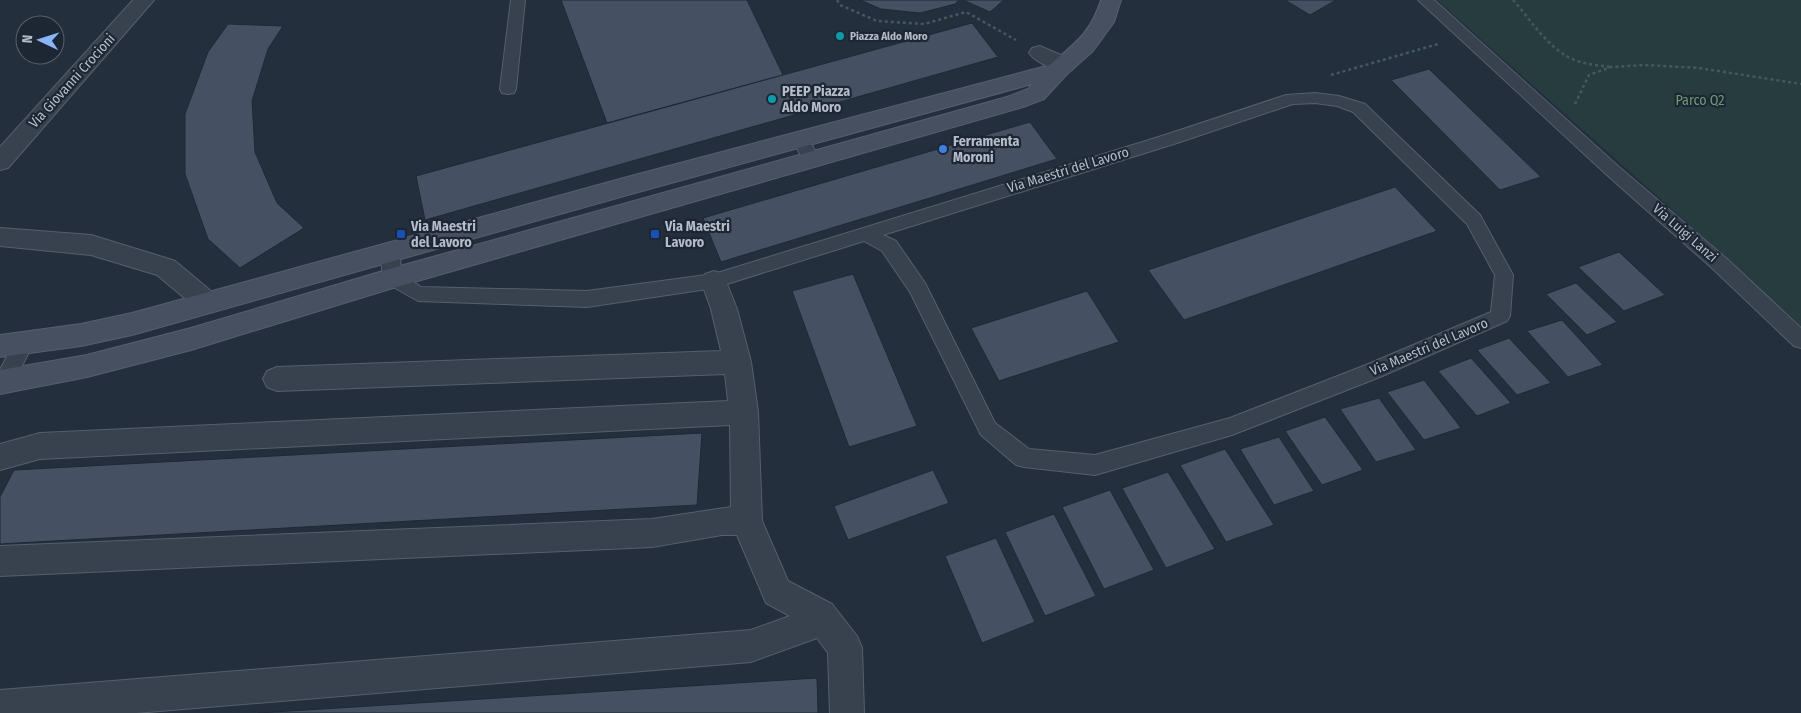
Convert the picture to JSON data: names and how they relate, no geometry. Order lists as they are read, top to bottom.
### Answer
{
  "streets": {
    "street": ["Via Giovanni Crocioni"],
    "lane": ["Via Maestri del Lavoro", "Via Luigi Lanzi"]
  },
  "parks": ["Parco Q2"],
  "places": {
    "other": ["Piazza Aldo Moro", "PEEP Piazza Aldo Moro", "Ferramenta Moroni"],
    "transit": ["Via Maestri del Lavoro", "Via Maestri Lavoro"]
  },
  "north": "left"
}
